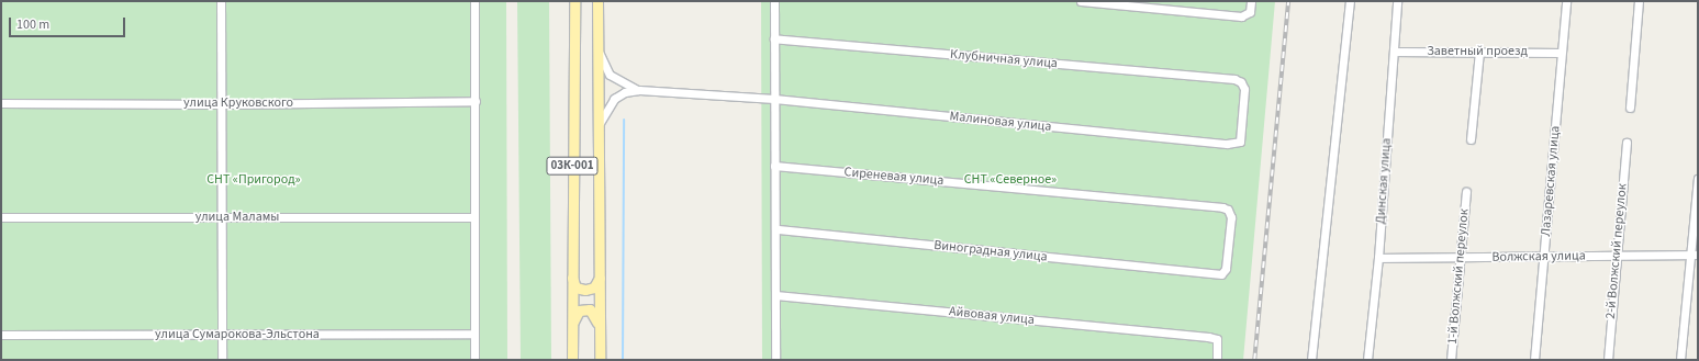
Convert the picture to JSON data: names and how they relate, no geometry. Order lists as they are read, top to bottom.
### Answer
{
  "streets": {
    "main road": ["03К-001"],
    "street": [
      "Заветный проезд",
      "Клубничная улица",
      "улица Круковского",
      "Малиновая улица",
      "Сиреневая улица",
      "Динская улица",
      "Лазаревская улица",
      "улица Маламы",
      "Виноградная улица",
      "2-й Волжский переулок",
      "Волжская улица",
      "1-й Волжский переулок",
      "Айвовая улица",
      "улица Сумарокова-Эльстона"
    ]
  },
  "crossings": [
    ["Заветный проезд", "Динская улица"],
    ["Заветный проезд", "Лазаревская улица"],
    ["Клубничная улица", "Малиновая улица"],
    ["Сиреневая улица", "Виноградная улица"],
    ["Динская улица", "Волжская улица"],
    ["Лазаревская улица", "Волжская улица"],
    ["2-й Волжский переулок", "Волжская улица"],
    ["Волжская улица", "1-й Волжский переулок"]
  ],
  "parks": ["СНТ «Пригород»", "СНТ «Северное»"],
  "scale_bar": "100 m"
}
